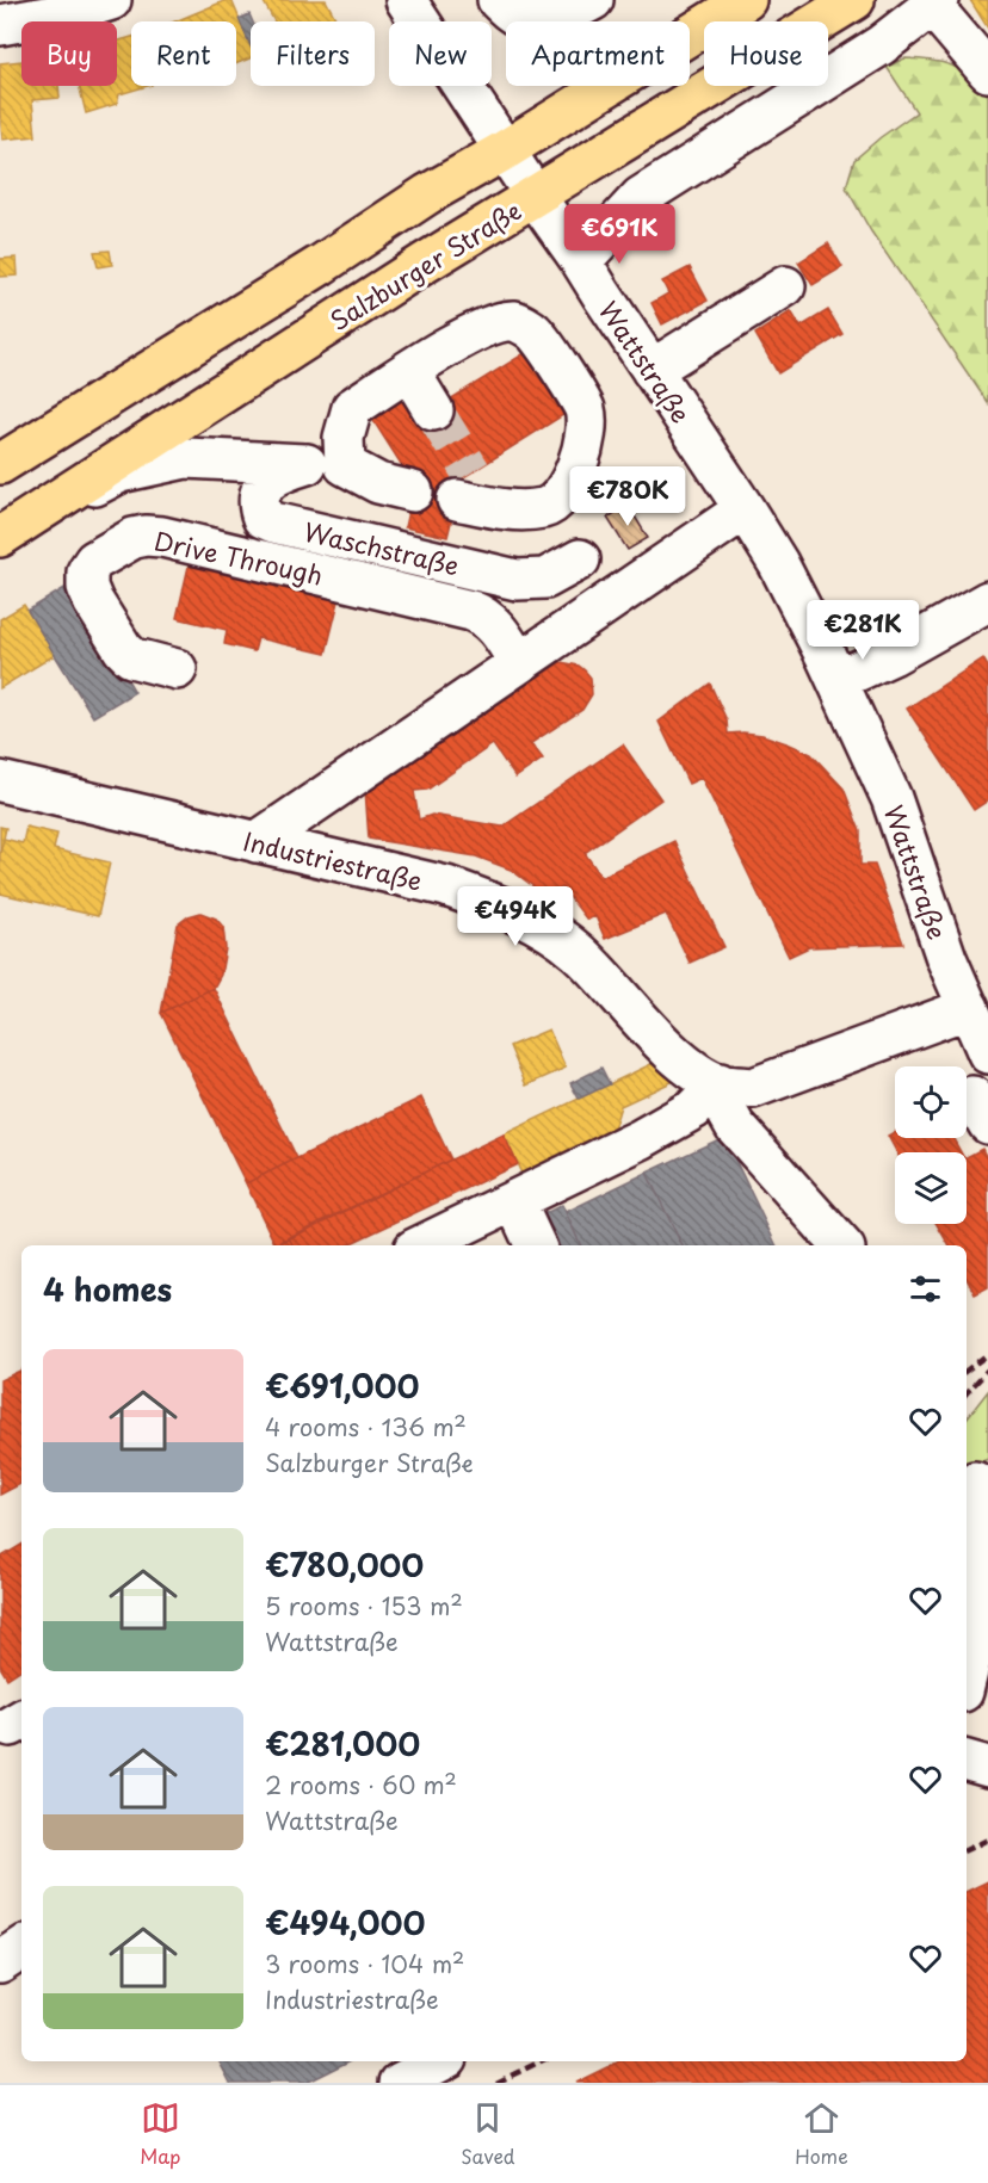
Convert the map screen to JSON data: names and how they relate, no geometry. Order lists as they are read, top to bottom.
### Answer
{
  "streets": {
    "main road": ["Salzburger Straße"],
    "street": [
      "Wattstraße",
      "Waschstraße",
      "Drive Through",
      "Industriestraße"
    ]
  },
  "crossings": [
    ["Salzburger Straße", "Wattstraße"],
    ["Wattstraße", "Industriestraße"]
  ],
  "page": {
    "chip": [
      "Buy",
      "Rent",
      "Filters",
      "New",
      "Apartment",
      "House"
    ],
    "price": [
      "€691K",
      "€780K",
      "€281K",
      "€494K"
    ],
    "heading": "4 homes",
    "list": [
      {
        "name": "€691,000",
        "note": "4 rooms · 136 m² · Salzburger Straße"
      },
      {
        "name": "€780,000",
        "note": "5 rooms · 153 m² · Wattstraße"
      },
      {
        "name": "€281,000",
        "note": "2 rooms · 60 m² · Wattstraße"
      },
      {
        "name": "€494,000",
        "note": "3 rooms · 104 m² · Industriestraße"
      }
    ],
    "tabs": ["Map", "Saved", "Home"]
  }
}
